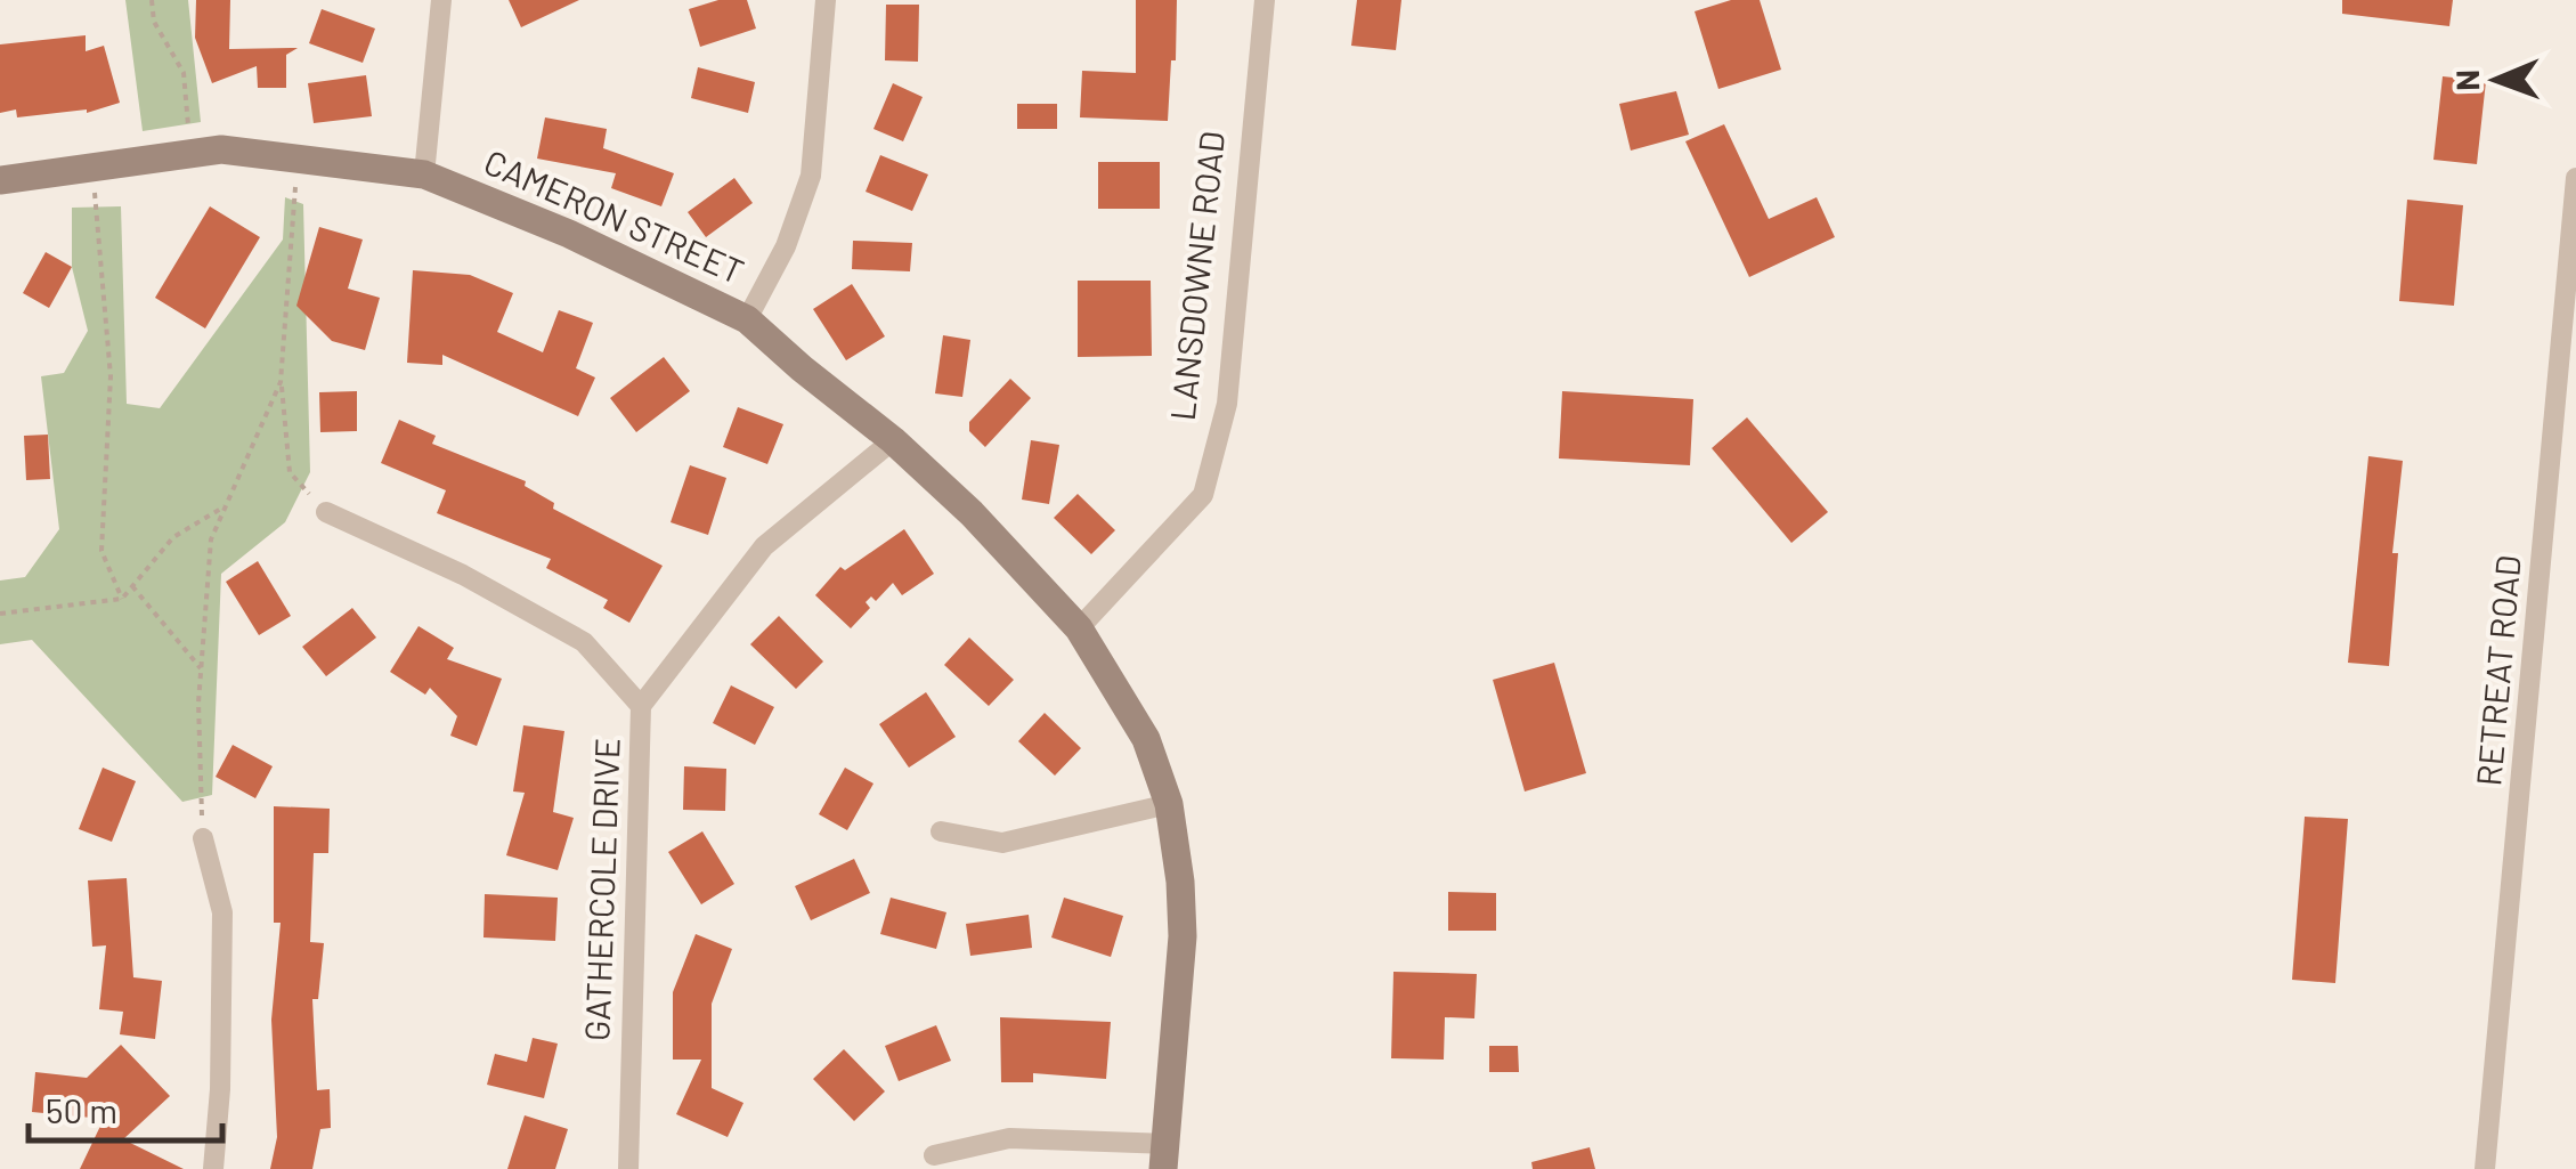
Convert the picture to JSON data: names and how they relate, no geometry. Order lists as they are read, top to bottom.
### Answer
{
  "streets": {
    "street": [
      "CAMERON STREET",
      "LANSDOWNE ROAD",
      "RETREAT ROAD",
      "GATHERCOLE DRIVE"
    ]
  },
  "crossings": [
    ["CAMERON STREET", "LANSDOWNE ROAD"],
    ["CAMERON STREET", "GATHERCOLE DRIVE"]
  ],
  "scale_bar": "50 m",
  "north": "left"
}
